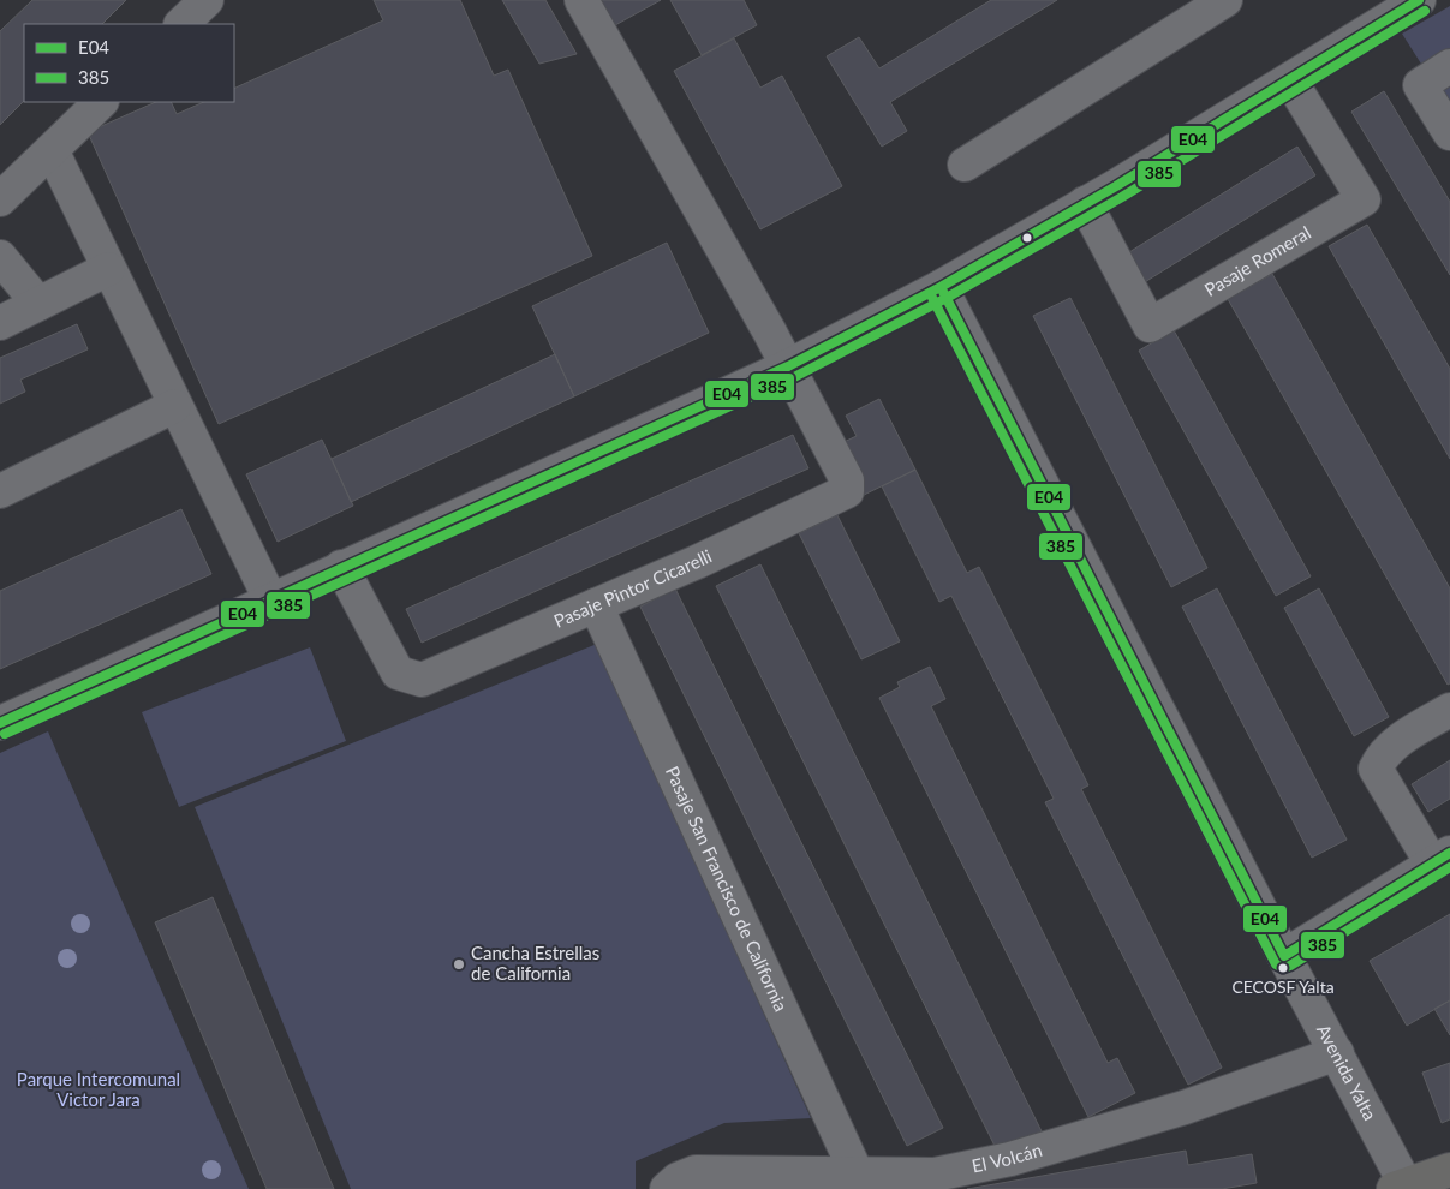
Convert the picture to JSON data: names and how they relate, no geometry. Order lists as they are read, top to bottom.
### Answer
{
  "streets": {
    "street": [
      "Pasaje Romeral",
      "Pasaje Pintor Cicarelli",
      "Pasaje San Francisco de California",
      "Avenida Yalta",
      "El Volcán"
    ]
  },
  "crossings": [
    ["Pasaje Pintor Cicarelli", "Pasaje San Francisco de California"],
    ["Pasaje San Francisco de California", "El Volcán"],
    ["Avenida Yalta", "El Volcán"]
  ],
  "parks": ["Parque Intercomunal Victor Jara"],
  "places": ["Cancha Estrellas de California", "CECOSF Yalta"],
  "lines": ["transit line E04", "transit line 385"],
  "legend": ["E04", "385"]
}
